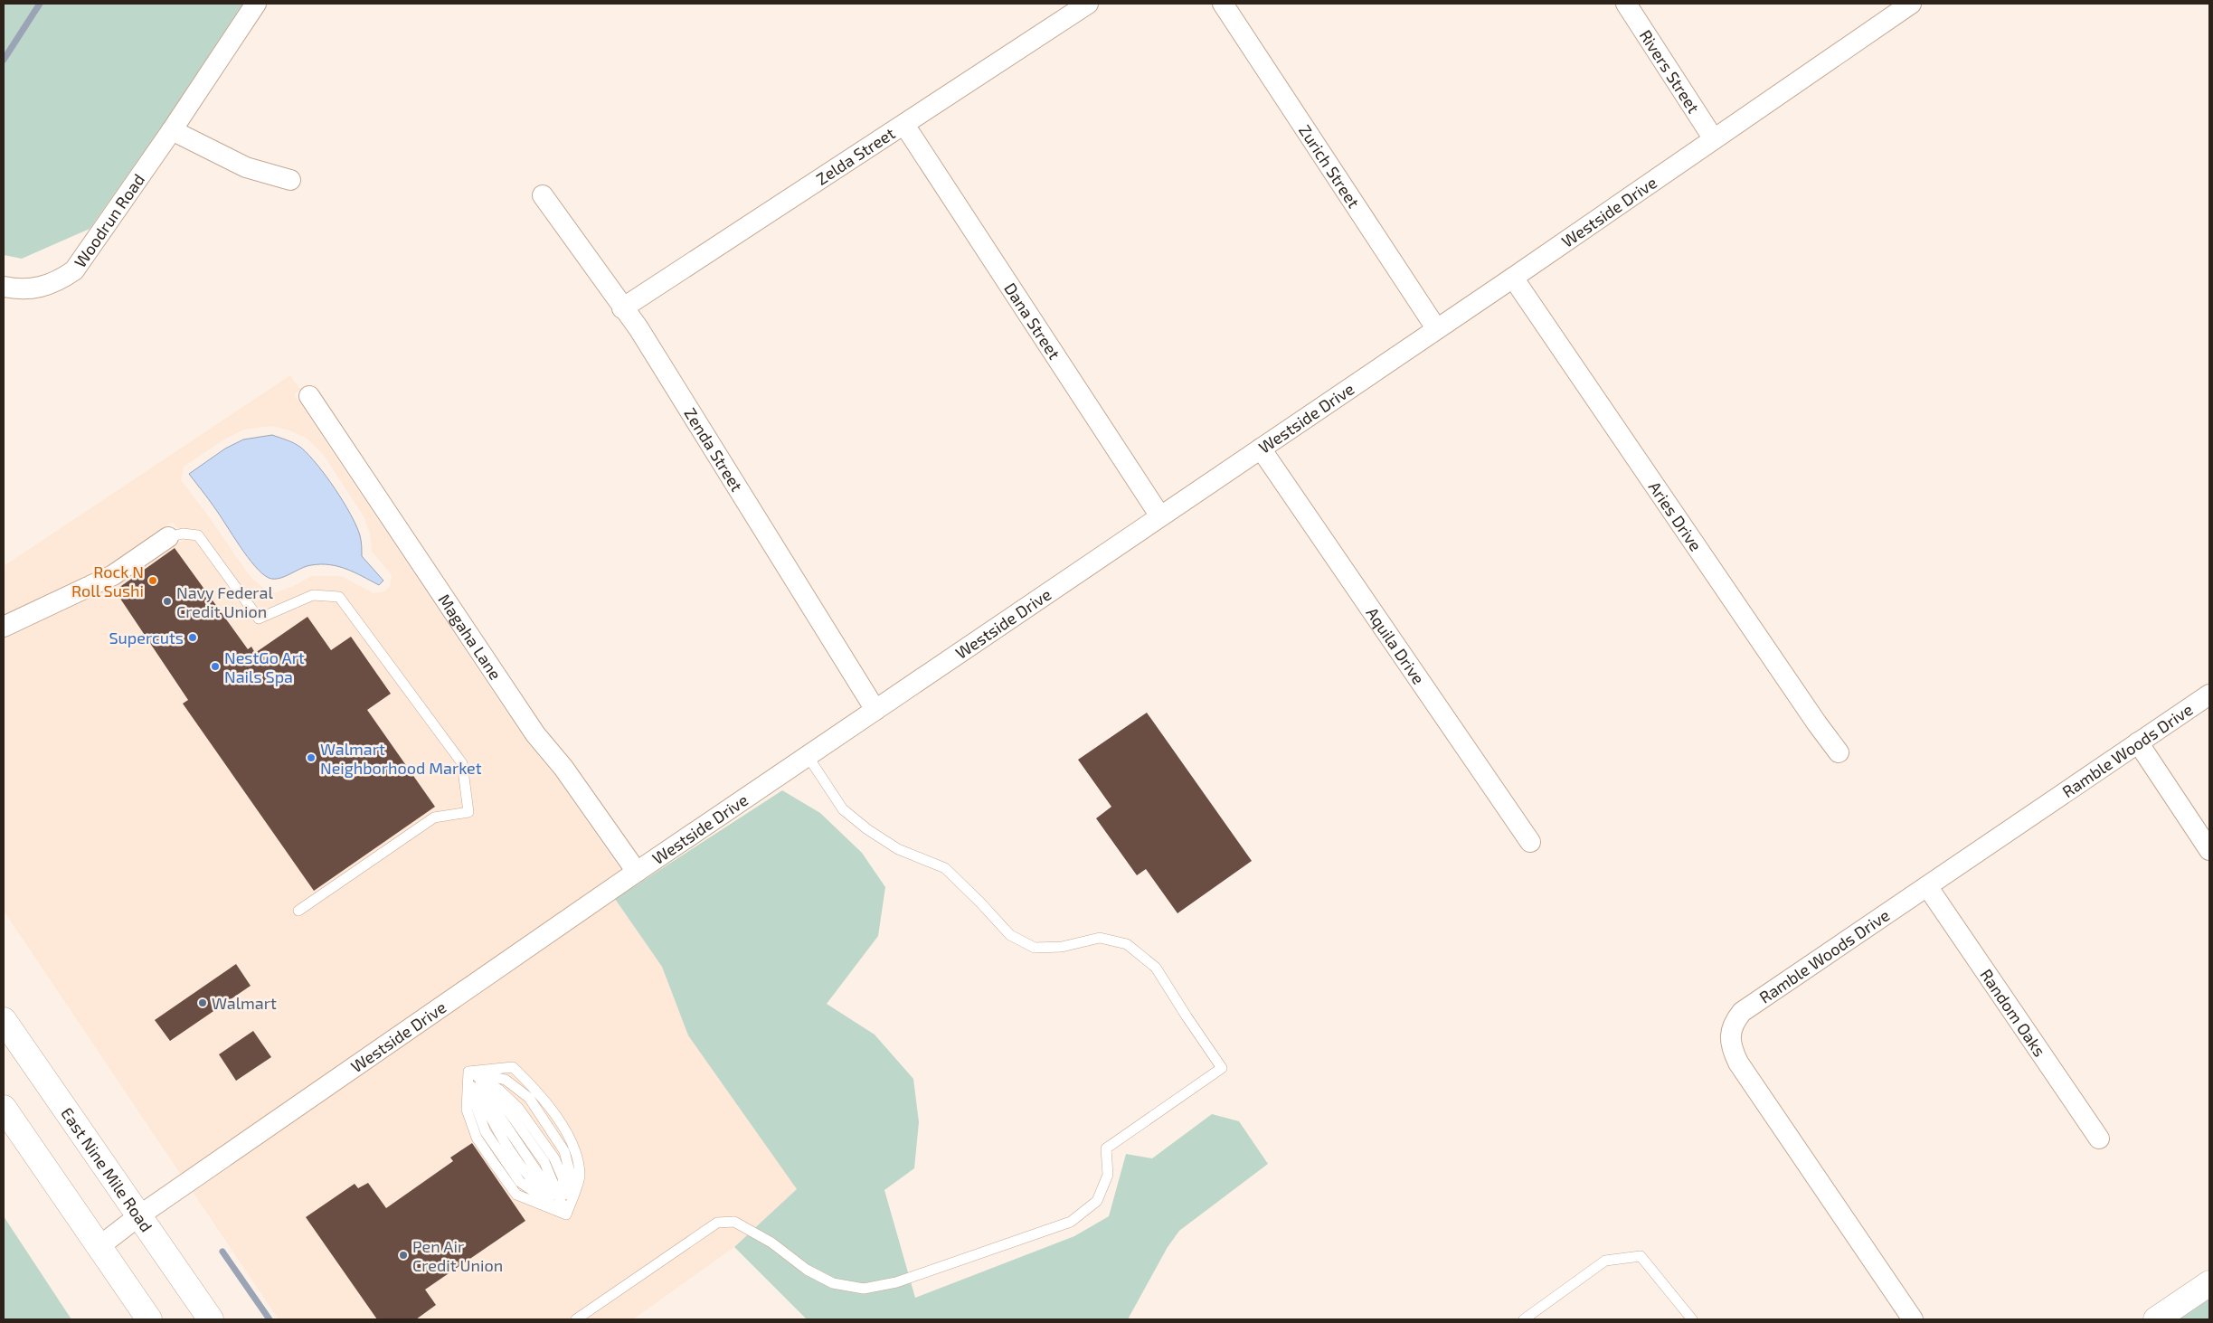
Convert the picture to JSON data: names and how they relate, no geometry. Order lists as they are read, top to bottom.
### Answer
{
  "streets": {
    "main road": ["East Nine Mile Road"],
    "street": [
      "Rivers Street",
      "Zelda Street",
      "Zurich Street",
      "Westside Drive",
      "Woodrun Road",
      "Dana Street",
      "Zenda Street",
      "Aries Drive",
      "Magaha Lane",
      "Aquila Drive",
      "Ramble Woods Drive",
      "Random Oaks"
    ]
  },
  "crossings": [
    ["Rivers Street", "Westside Drive"],
    ["Zelda Street", "Dana Street"],
    ["Zelda Street", "Zenda Street"],
    ["Zurich Street", "Westside Drive"],
    ["Westside Drive", "Dana Street"],
    ["Westside Drive", "Zenda Street"],
    ["Westside Drive", "Aries Drive"],
    ["Westside Drive", "Magaha Lane"],
    ["Westside Drive", "Aquila Drive"],
    ["Westside Drive", "East Nine Mile Road"],
    ["Ramble Woods Drive", "Random Oaks"]
  ],
  "places": [
    "Rock N Roll Sushi",
    "Navy Federal Credit Union",
    "Supercuts",
    "NestGo Art Nails Spa",
    "Walmart Neighborhood Market",
    "Walmart",
    "Pen Air Credit Union"
  ]
}
